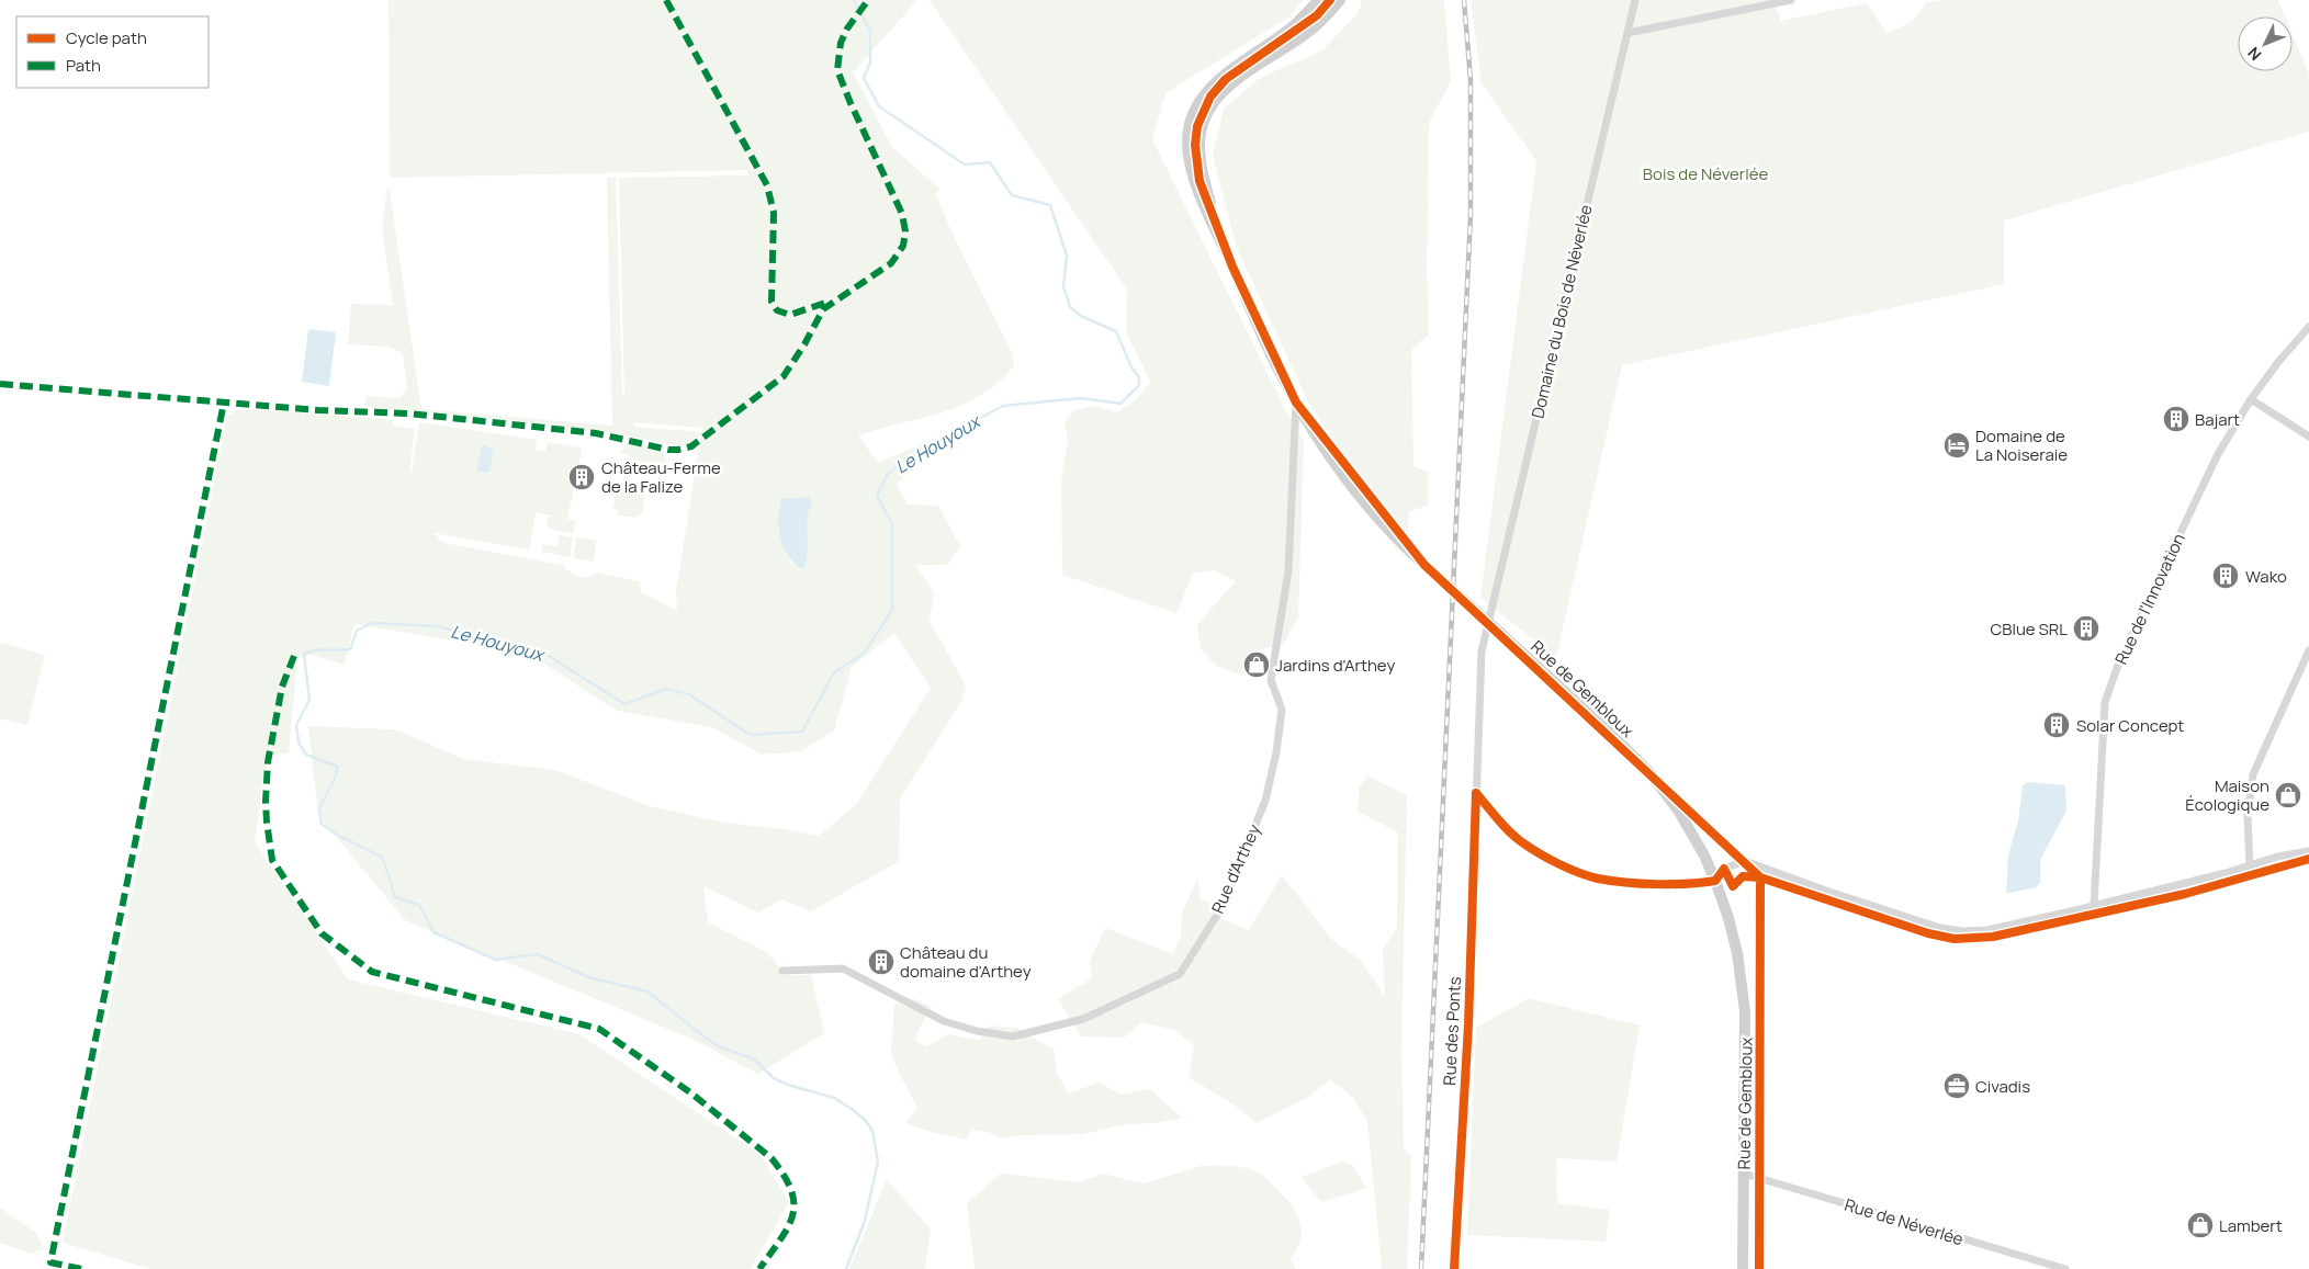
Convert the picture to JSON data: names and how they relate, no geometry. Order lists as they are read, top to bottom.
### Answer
{
  "streets": {
    "main road": ["Rue de Gembloux"],
    "street": [
      "Domaine du Bois de Néverlée",
      "Rue de l'Innovation",
      "Rue d'Arthey",
      "Rue des Ponts",
      "Rue de Néverlée"
    ]
  },
  "crossings": [
    ["Domaine du Bois de Néverlée", "Rue de Gembloux"],
    ["Domaine du Bois de Néverlée", "Rue des Ponts"],
    ["Rue de Gembloux", "Rue d'Arthey"],
    ["Rue de Gembloux", "Rue des Ponts"],
    ["Rue de Gembloux", "Rue de Néverlée"]
  ],
  "water": ["Le Houyoux"],
  "parks": ["Bois de Néverlée"],
  "places": {
    "building": [
      "Bajart",
      "Château-Ferme de la Falize",
      "Wako",
      "CBlue SRL",
      "Solar Concept",
      "Château du domaine d'Arthey"
    ],
    "hotel": ["Domaine de La Noiseraie"],
    "shop": ["Jardins d'Arthey", "Maison Écologique", "Lambert"],
    "office": ["Civadis"]
  },
  "legend": ["Cycle path", "Path"],
  "north": "bottom left"
}
